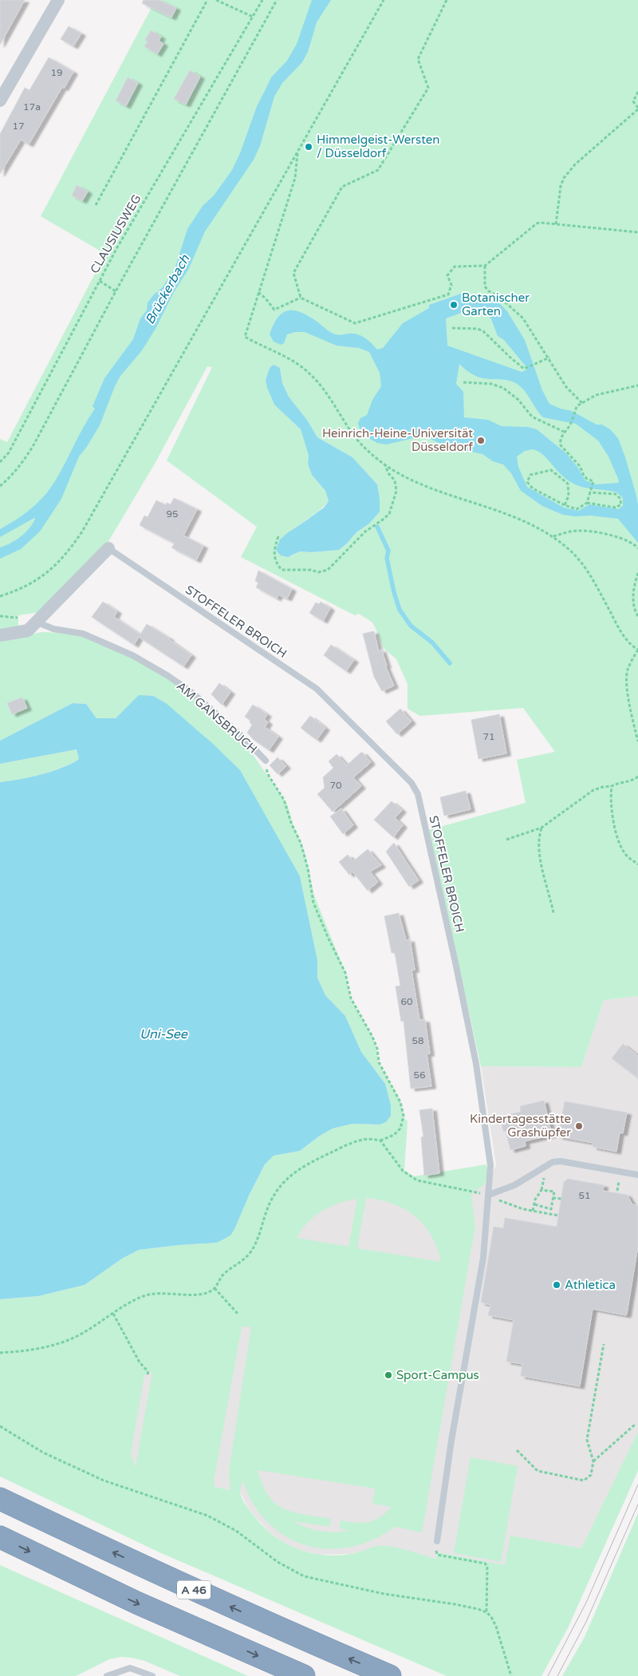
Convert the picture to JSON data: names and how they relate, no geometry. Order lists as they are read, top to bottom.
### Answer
{
  "streets": {
    "highway": ["A 46"],
    "lane": ["STOFFELER BROICH", "AM GANSBRUCH"],
    "path": ["CLAUSIUSWEG"]
  },
  "water": ["Brückerbach", "Uni-See"],
  "places": [
    "Himmelgeist-Wersten / Düsseldorf",
    "Botanischer Garten",
    "Heinrich-Heine-Universität Düsseldorf",
    "Kindertagesstätte Grashüpfer",
    "Athletica",
    "Sport-Campus"
  ],
  "house_numbers": [
    "19",
    "17a",
    "17",
    "95",
    "71",
    "70",
    "60",
    "58",
    "56",
    "51"
  ]
}
